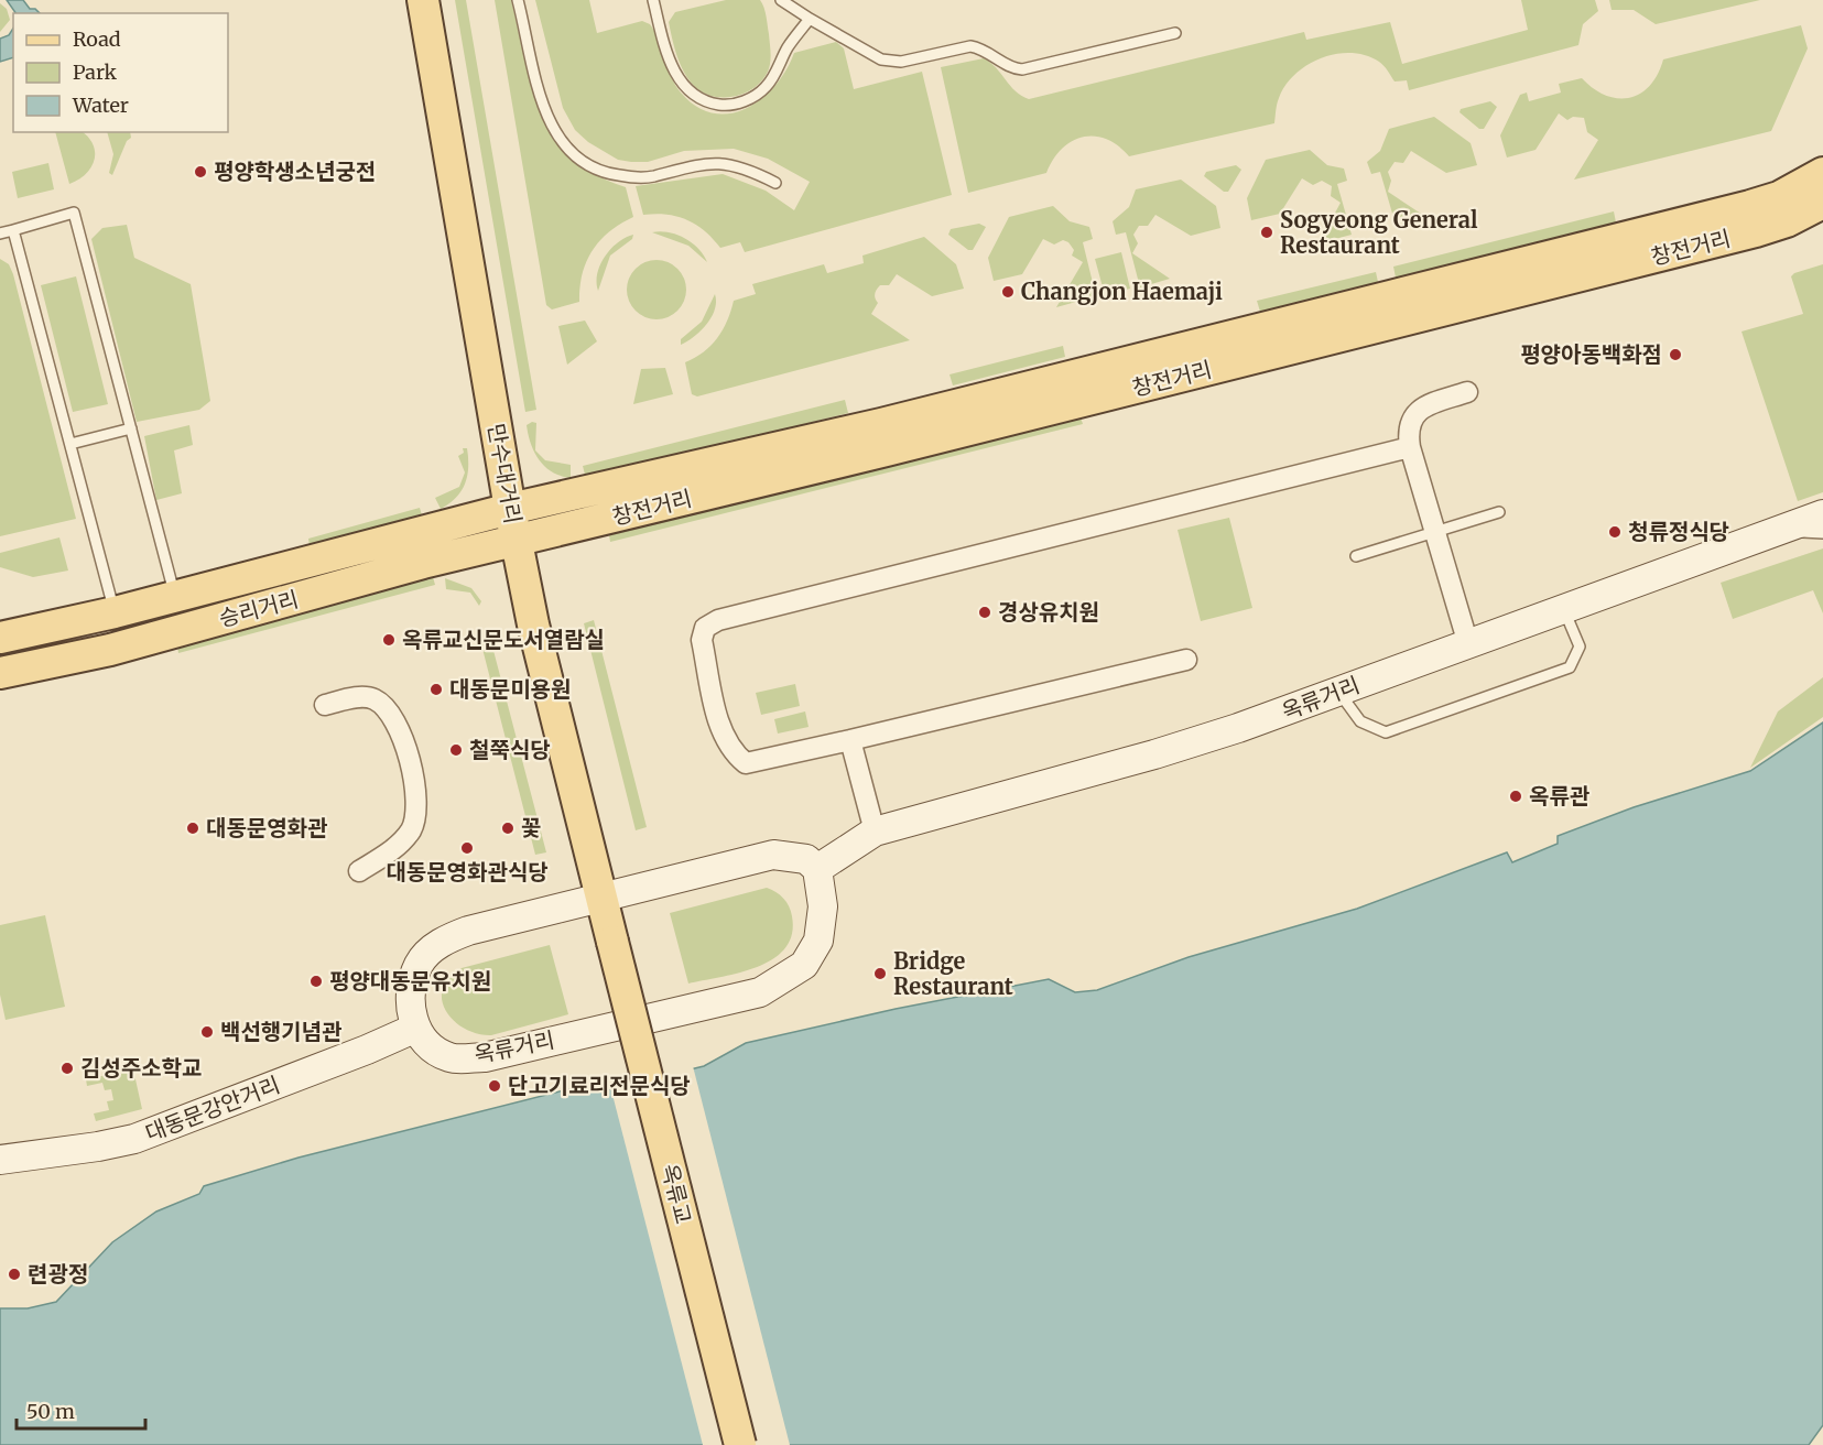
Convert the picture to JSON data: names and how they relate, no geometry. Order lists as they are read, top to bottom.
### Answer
{
  "streets": {
    "main road": [
      "창전거리",
      "만수대거리",
      "승리거리",
      "옥류교"
    ],
    "street": ["옥류거리", "대동문강안거리"]
  },
  "crossings": [
    ["창전거리", "만수대거리"],
    ["창전거리", "승리거리"],
    ["만수대거리", "승리거리"],
    ["만수대거리", "옥류교"],
    ["옥류거리", "대동문강안거리"]
  ],
  "places": [
    "평양학생소년궁전",
    "Sogyeong General Restaurant",
    "Changjon Haemaji",
    "평양아동백화점",
    "청류정식당",
    "경상유치원",
    "옥류교신문도서열람실",
    "대동문미용원",
    "철쭉식당",
    "옥류관",
    "대동문영화관",
    "꽃",
    "대동문영화관식당",
    "Bridge Restaurant",
    "평양대동문유치원",
    "백선행기념관",
    "김성주소학교",
    "단고기료리전문식당",
    "련광정"
  ],
  "legend": ["Road", "Park", "Water"],
  "scale_bar": "50 m"
}
